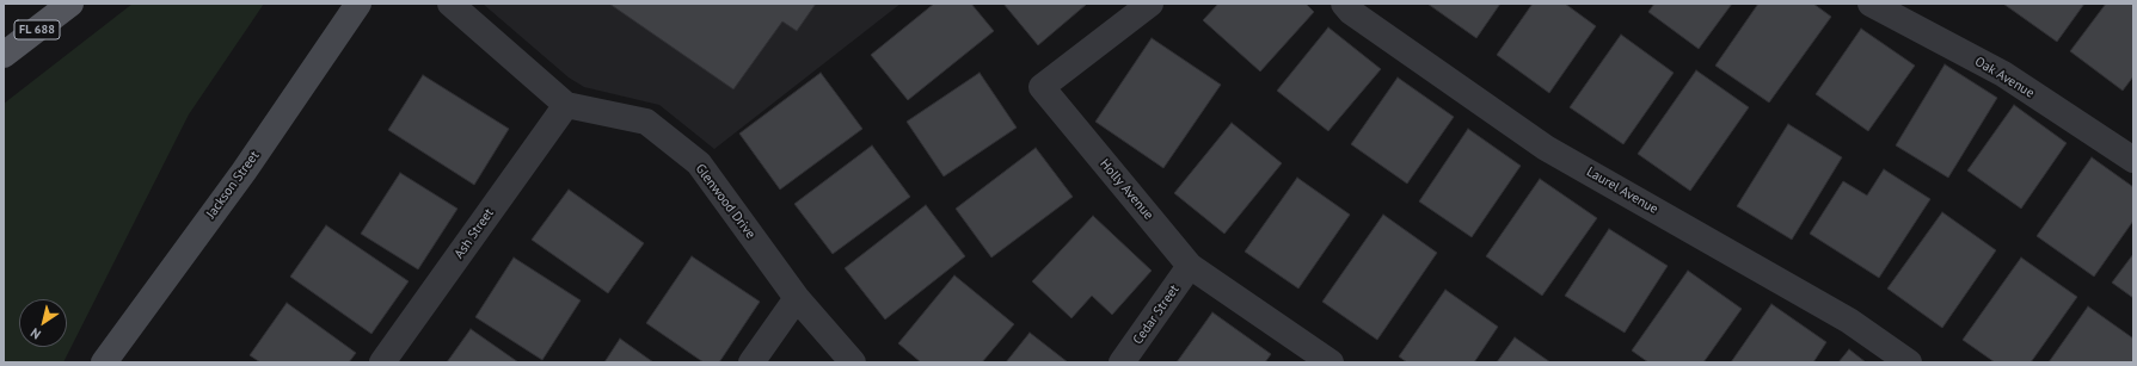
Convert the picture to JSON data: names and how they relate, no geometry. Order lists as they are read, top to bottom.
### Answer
{
  "streets": {
    "main road": ["FL 688"],
    "street": [
      "Oak Avenue",
      "Jackson Street",
      "Holly Avenue",
      "Laurel Avenue",
      "Glenwood Drive",
      "Ash Street",
      "Cedar Street"
    ]
  },
  "crossings": [
    ["Holly Avenue", "Cedar Street"],
    ["Glenwood Drive", "Ash Street"]
  ],
  "north": "bottom left"
}
